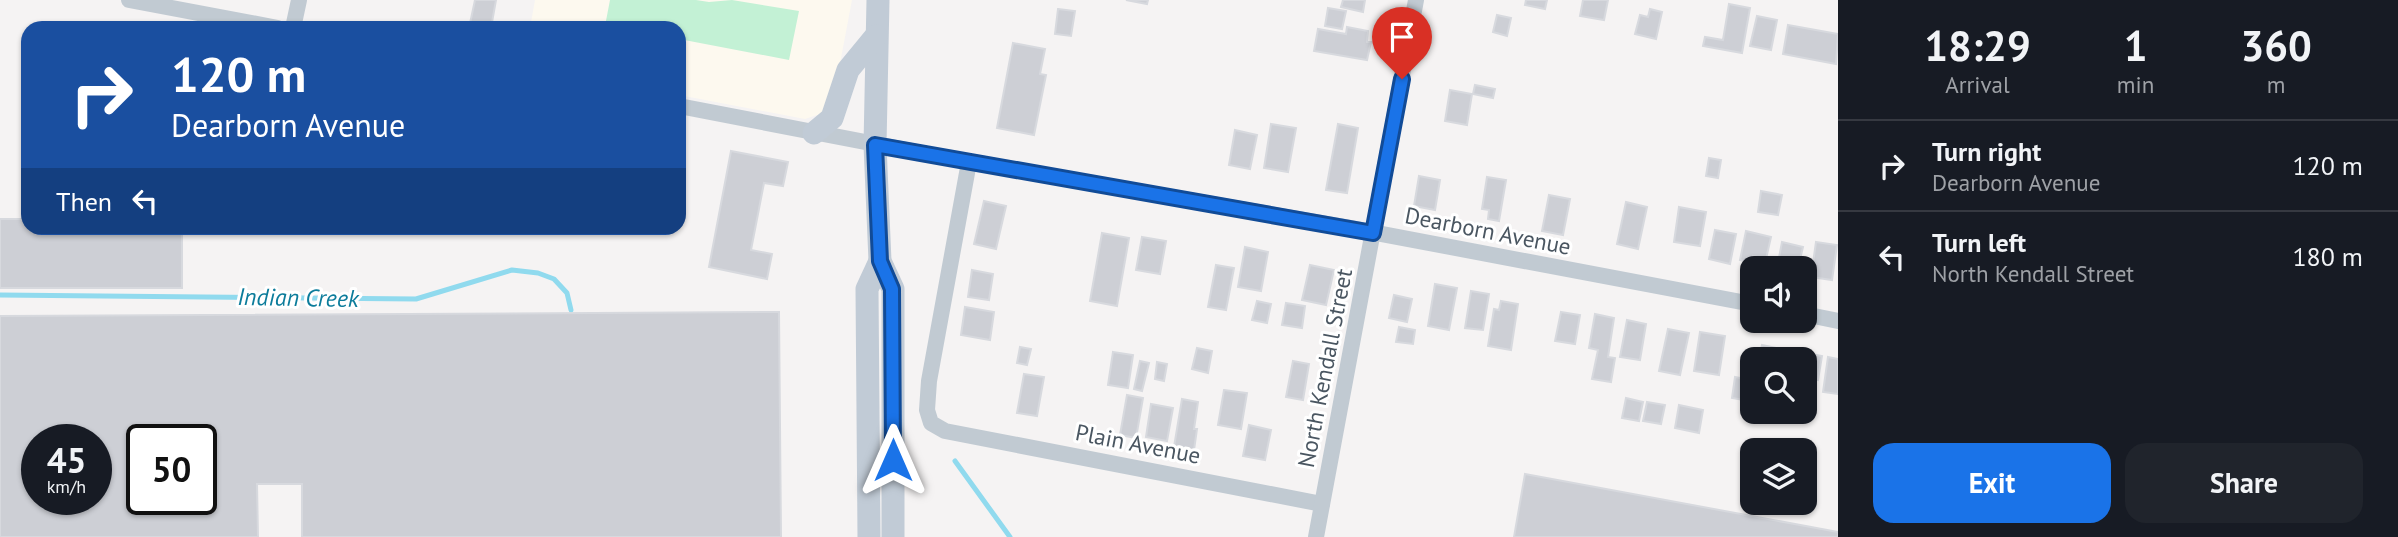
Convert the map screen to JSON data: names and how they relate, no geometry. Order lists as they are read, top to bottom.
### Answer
{
  "streets": {
    "street": ["Dearborn Avenue", "North Kendall Street", "Plain Avenue"]
  },
  "crossings": [
    ["Dearborn Avenue", "North Kendall Street"],
    ["Dearborn Avenue", "Plain Avenue"],
    ["North Kendall Street", "Plain Avenue"]
  ],
  "water": ["Indian Creek"],
  "page": {
    "eta": [
      "18:29",
      "Arrival",
      "1",
      "min",
      "360",
      "m"
    ],
    "turn": ["120 m", "Dearborn Avenue"],
    "list": [
      {
        "name": "Turn right",
        "note": "Dearborn Avenue",
        "value": "120 m"
      },
      {
        "name": "Turn left",
        "note": "North Kendall Street",
        "value": "180 m"
      }
    ],
    "then": "Then",
    "speed": "45 km/h",
    "limit": "50",
    "buttons": ["Exit", "Share"]
  }
}
